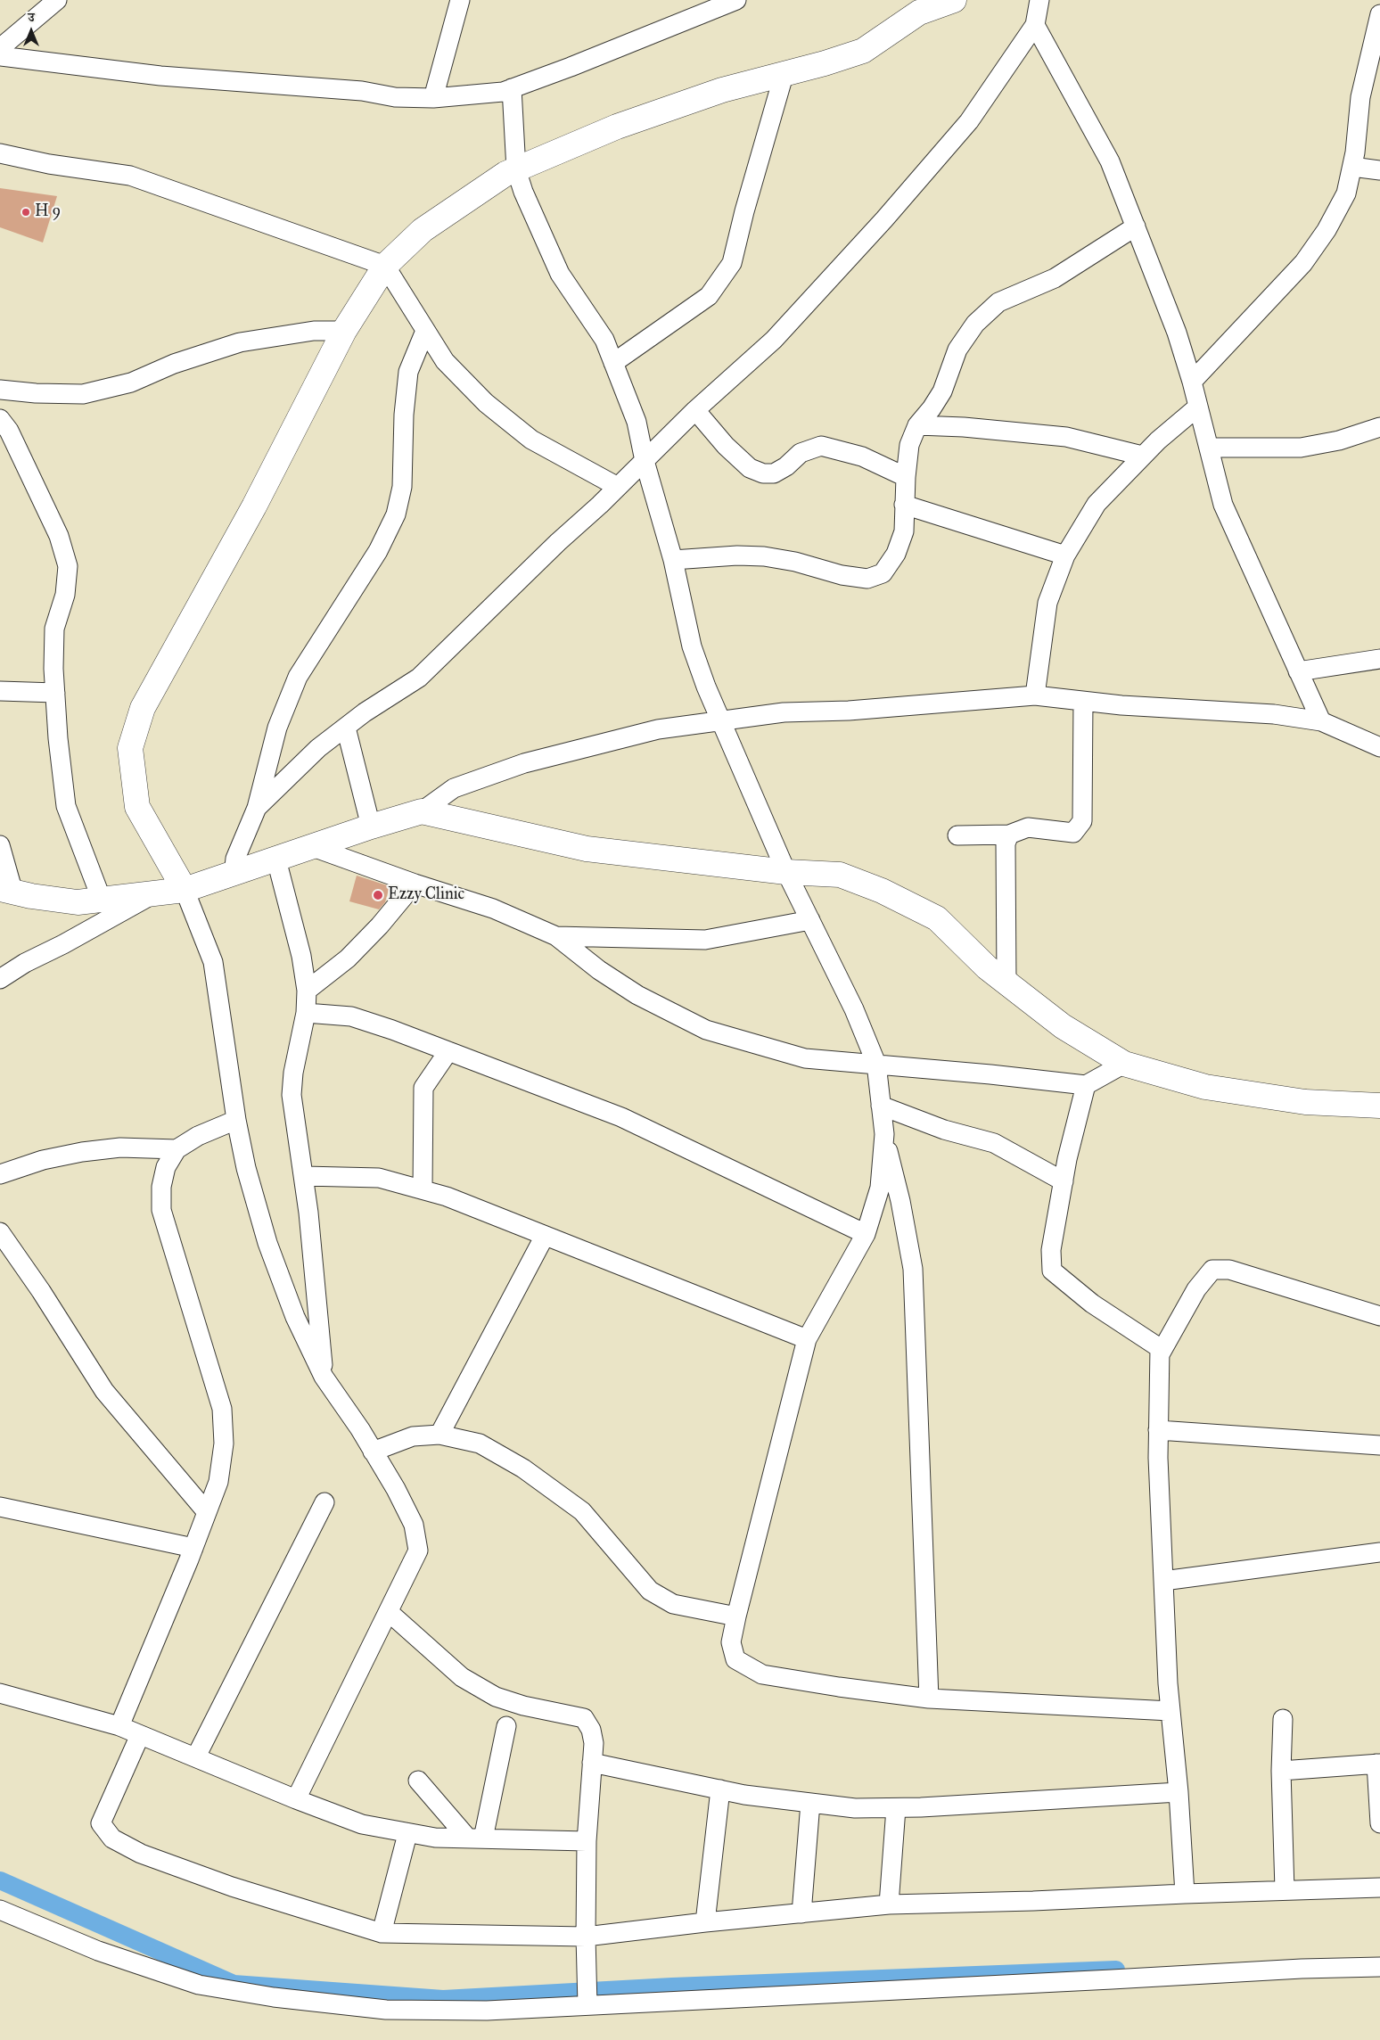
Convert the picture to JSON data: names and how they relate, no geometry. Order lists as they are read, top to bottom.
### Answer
{
  "places": ["H 9", "Ezzy Clinic"],
  "north": "top"
}
